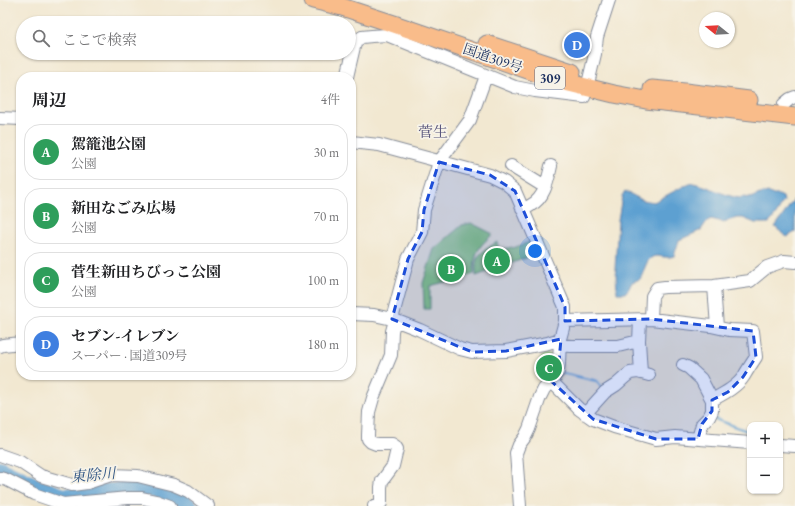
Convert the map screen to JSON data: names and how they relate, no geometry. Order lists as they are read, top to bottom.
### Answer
{
  "streets": {
    "highway": ["国道309号", "309"]
  },
  "districts": ["菅生"],
  "water": ["東除川"],
  "north": "left",
  "page": {
    "search": "ここで検索",
    "pins": [
      "D",
      "A",
      "B",
      "C"
    ],
    "heading": ["周辺", "4件"],
    "list": [
      {
        "mark": "A",
        "name": "駕籠池公園",
        "note": "公園",
        "value": "30 m"
      },
      {
        "mark": "B",
        "name": "新田なごみ広場",
        "note": "公園",
        "value": "70 m"
      },
      {
        "mark": "C",
        "name": "菅生新田ちびっこ公園",
        "note": "公園",
        "value": "100 m"
      },
      {
        "mark": "D",
        "name": "セブン-イレブン",
        "note": "スーパー · 国道309号",
        "value": "180 m"
      }
    ],
    "map_buttons": ["+", "−"]
  }
}
